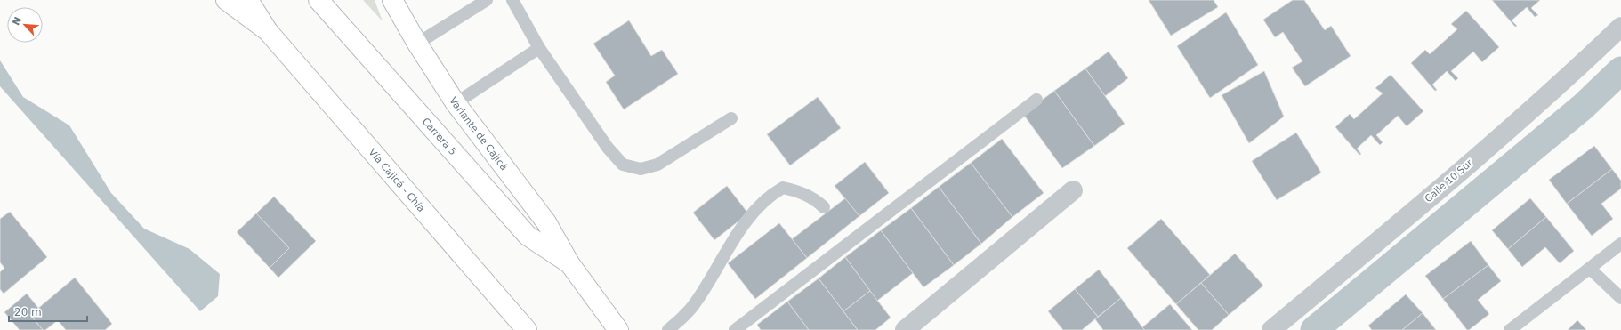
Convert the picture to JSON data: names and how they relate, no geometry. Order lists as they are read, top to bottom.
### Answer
{
  "streets": {
    "main road": ["Variante de Cajicá", "Carrera 5", "Vía Cajicá - Chía"],
    "street": ["Calle 10 Sur"]
  },
  "crossings": [
    ["Variante de Cajicá", "Carrera 5"]
  ],
  "scale_bar": "20 m",
  "north": "top left"
}
